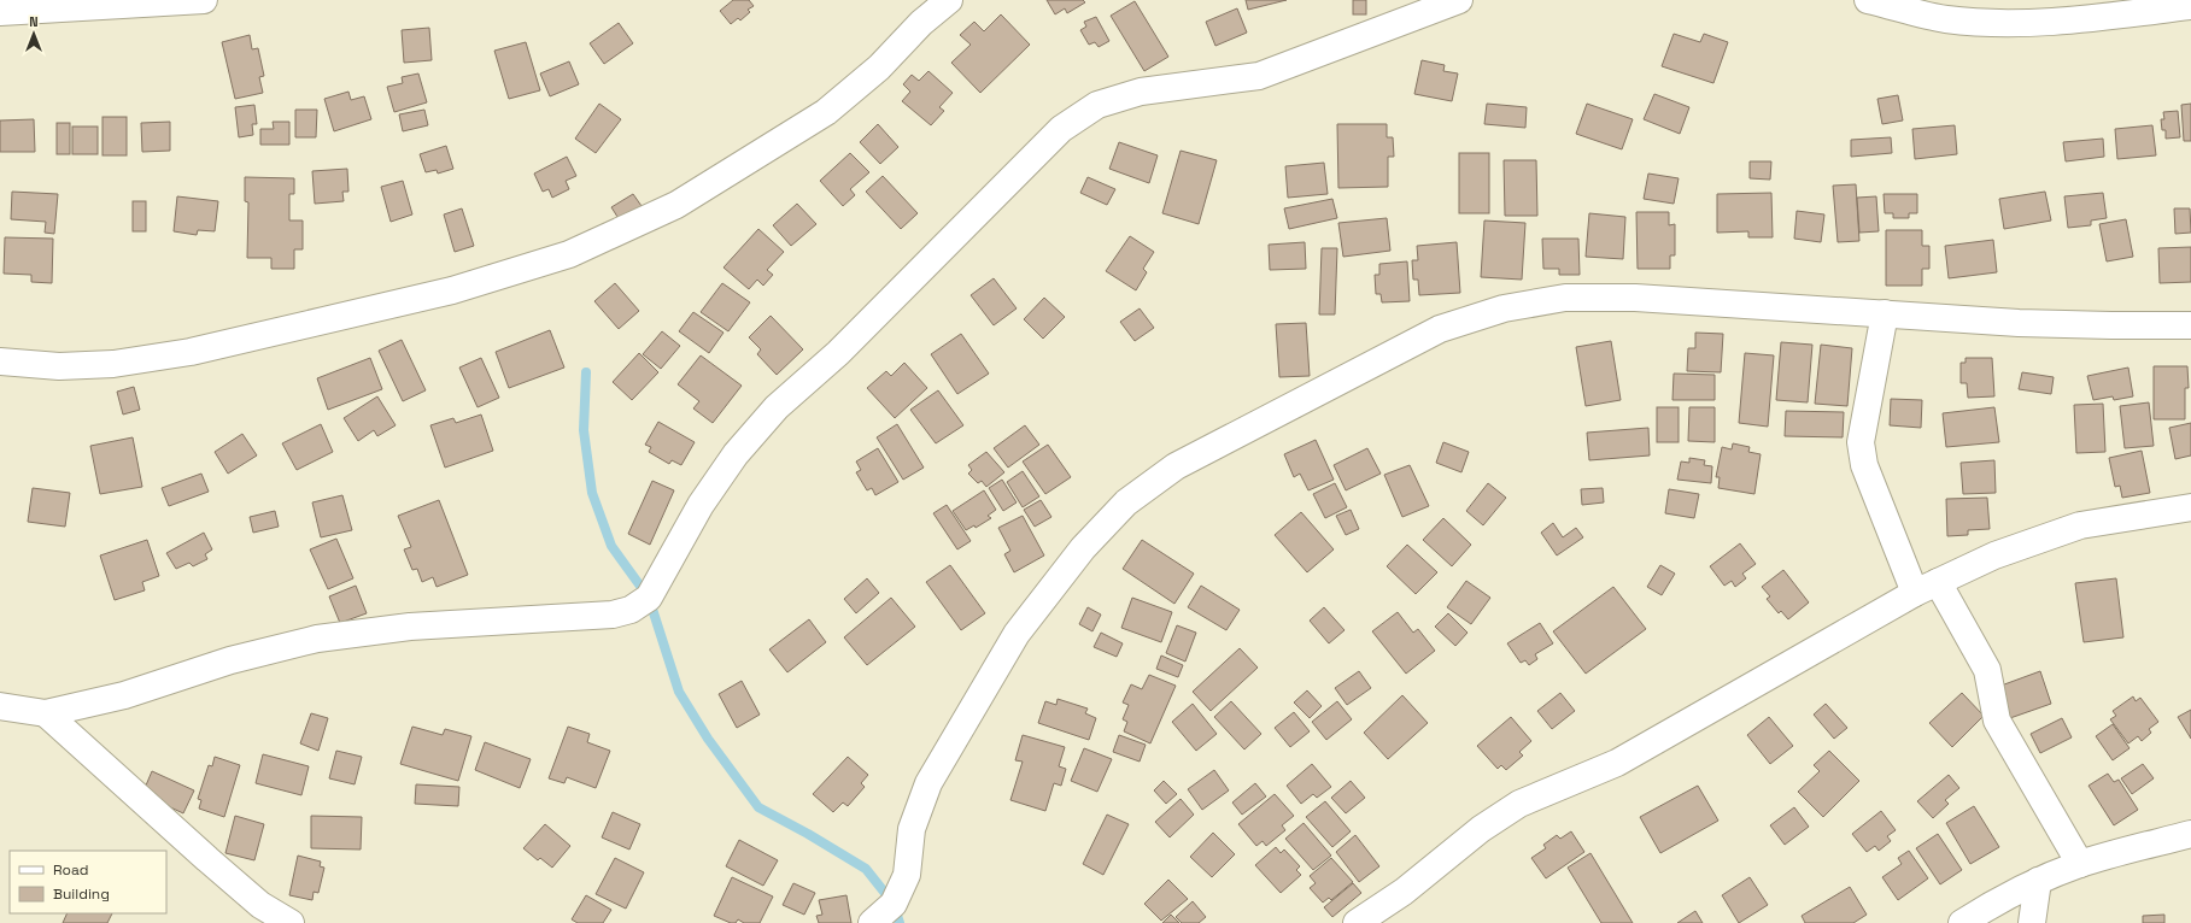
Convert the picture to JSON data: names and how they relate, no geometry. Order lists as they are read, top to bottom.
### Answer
{
  "legend": ["Road", "Building"],
  "north": "top"
}
